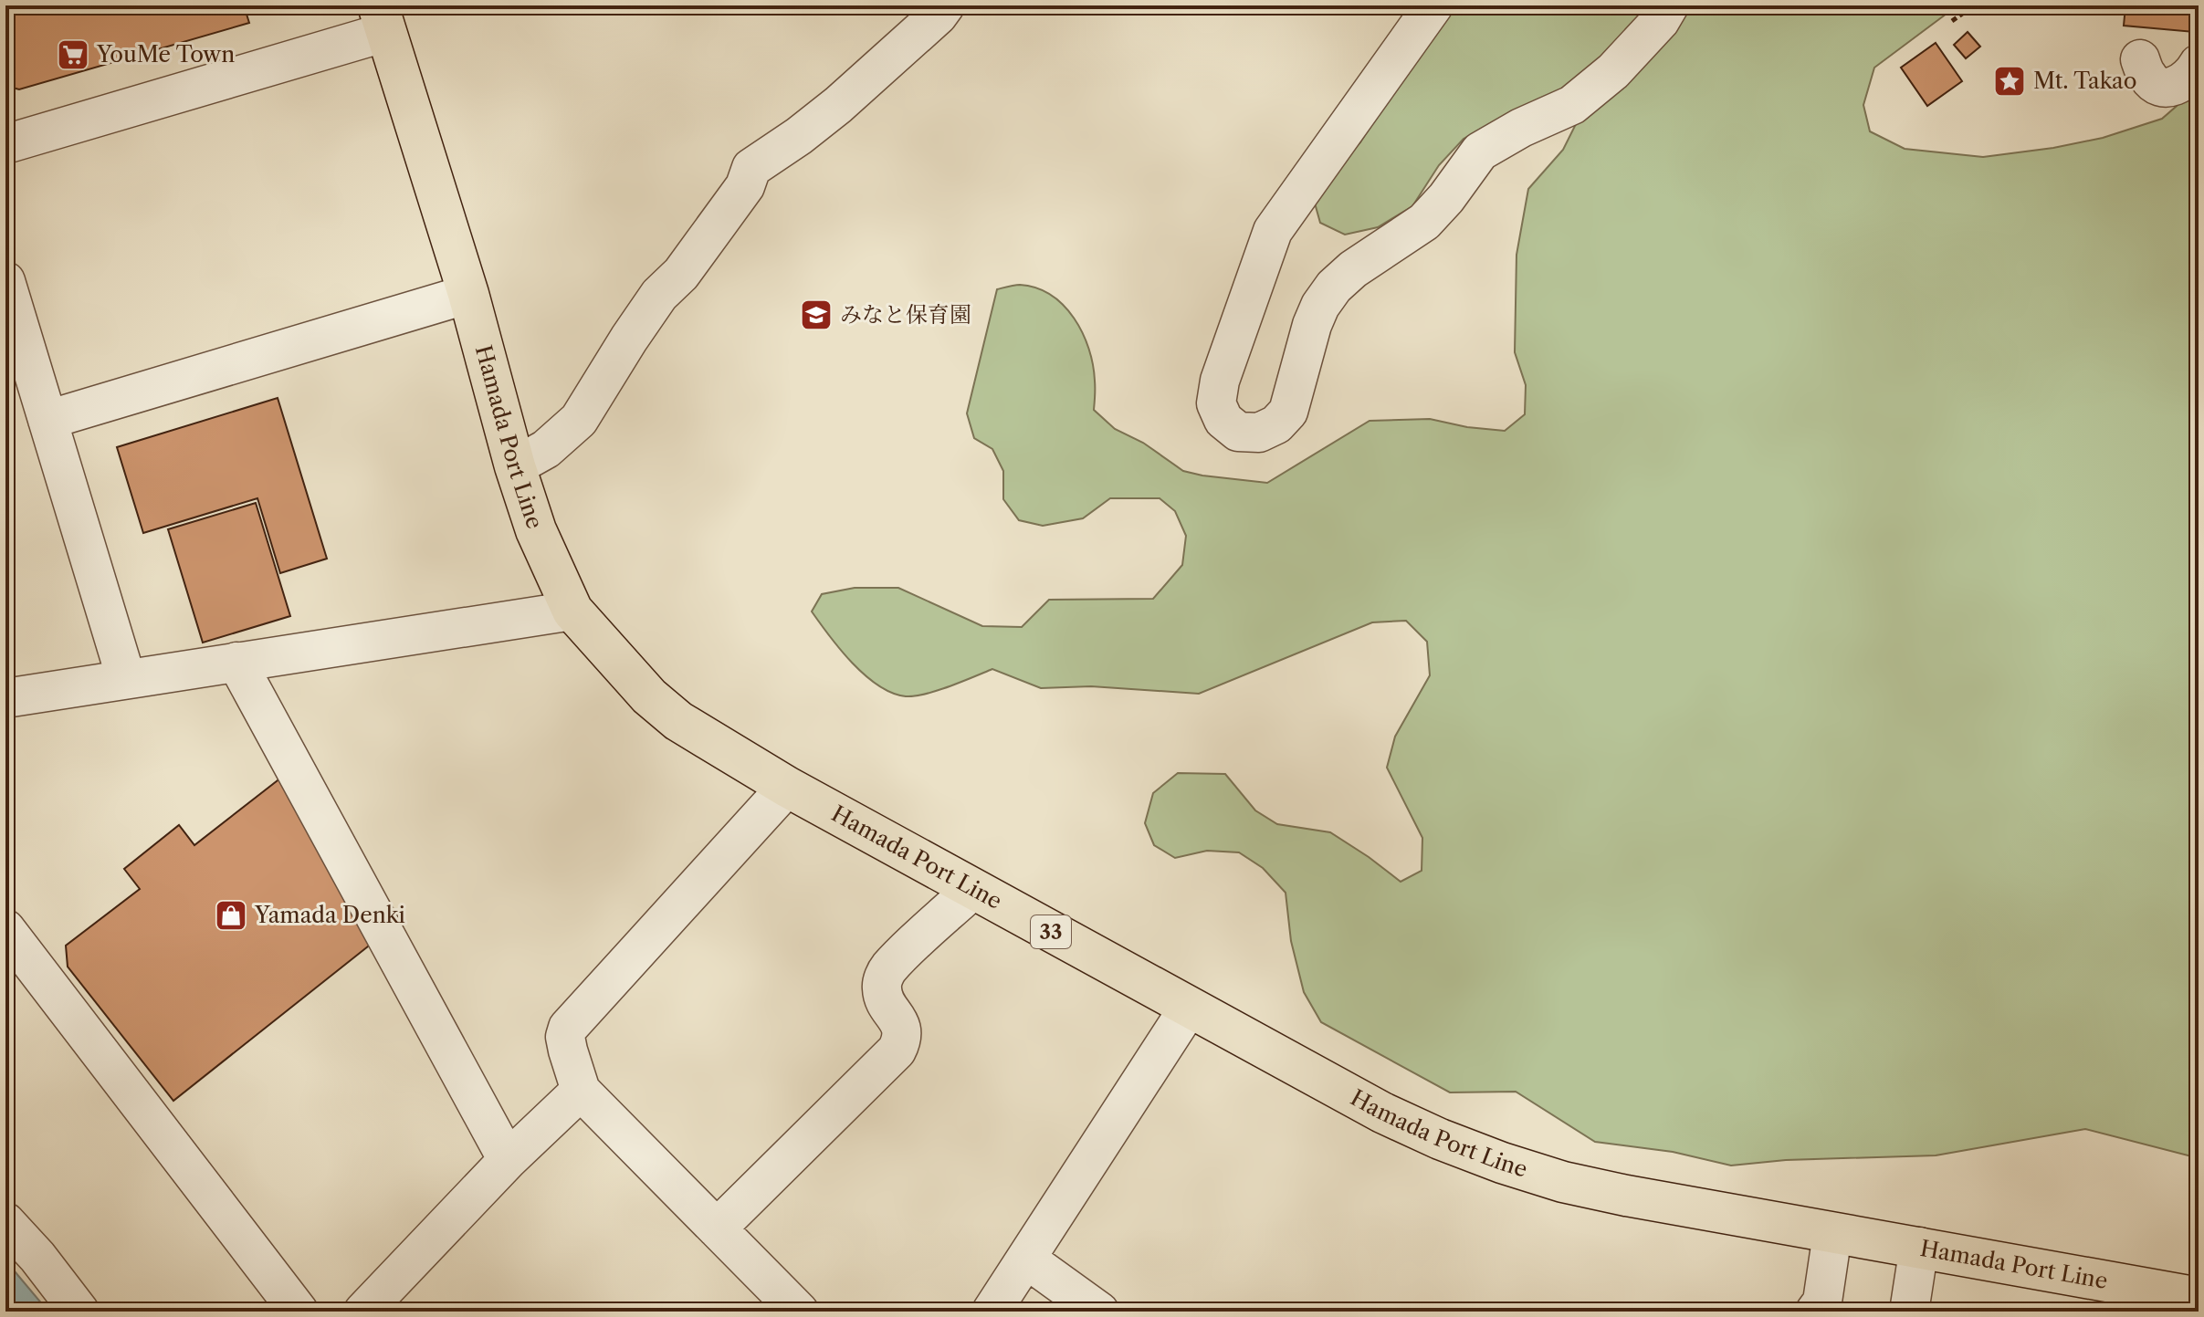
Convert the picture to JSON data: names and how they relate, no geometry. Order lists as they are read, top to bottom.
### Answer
{
  "streets": {
    "main road": ["Hamada Port Line", "33"]
  },
  "places": {
    "supermarket": ["YouMe Town"],
    "place": ["Mt. Takao"],
    "school or university": ["みなと保育園"],
    "shop": ["Yamada Denki"]
  }
}
